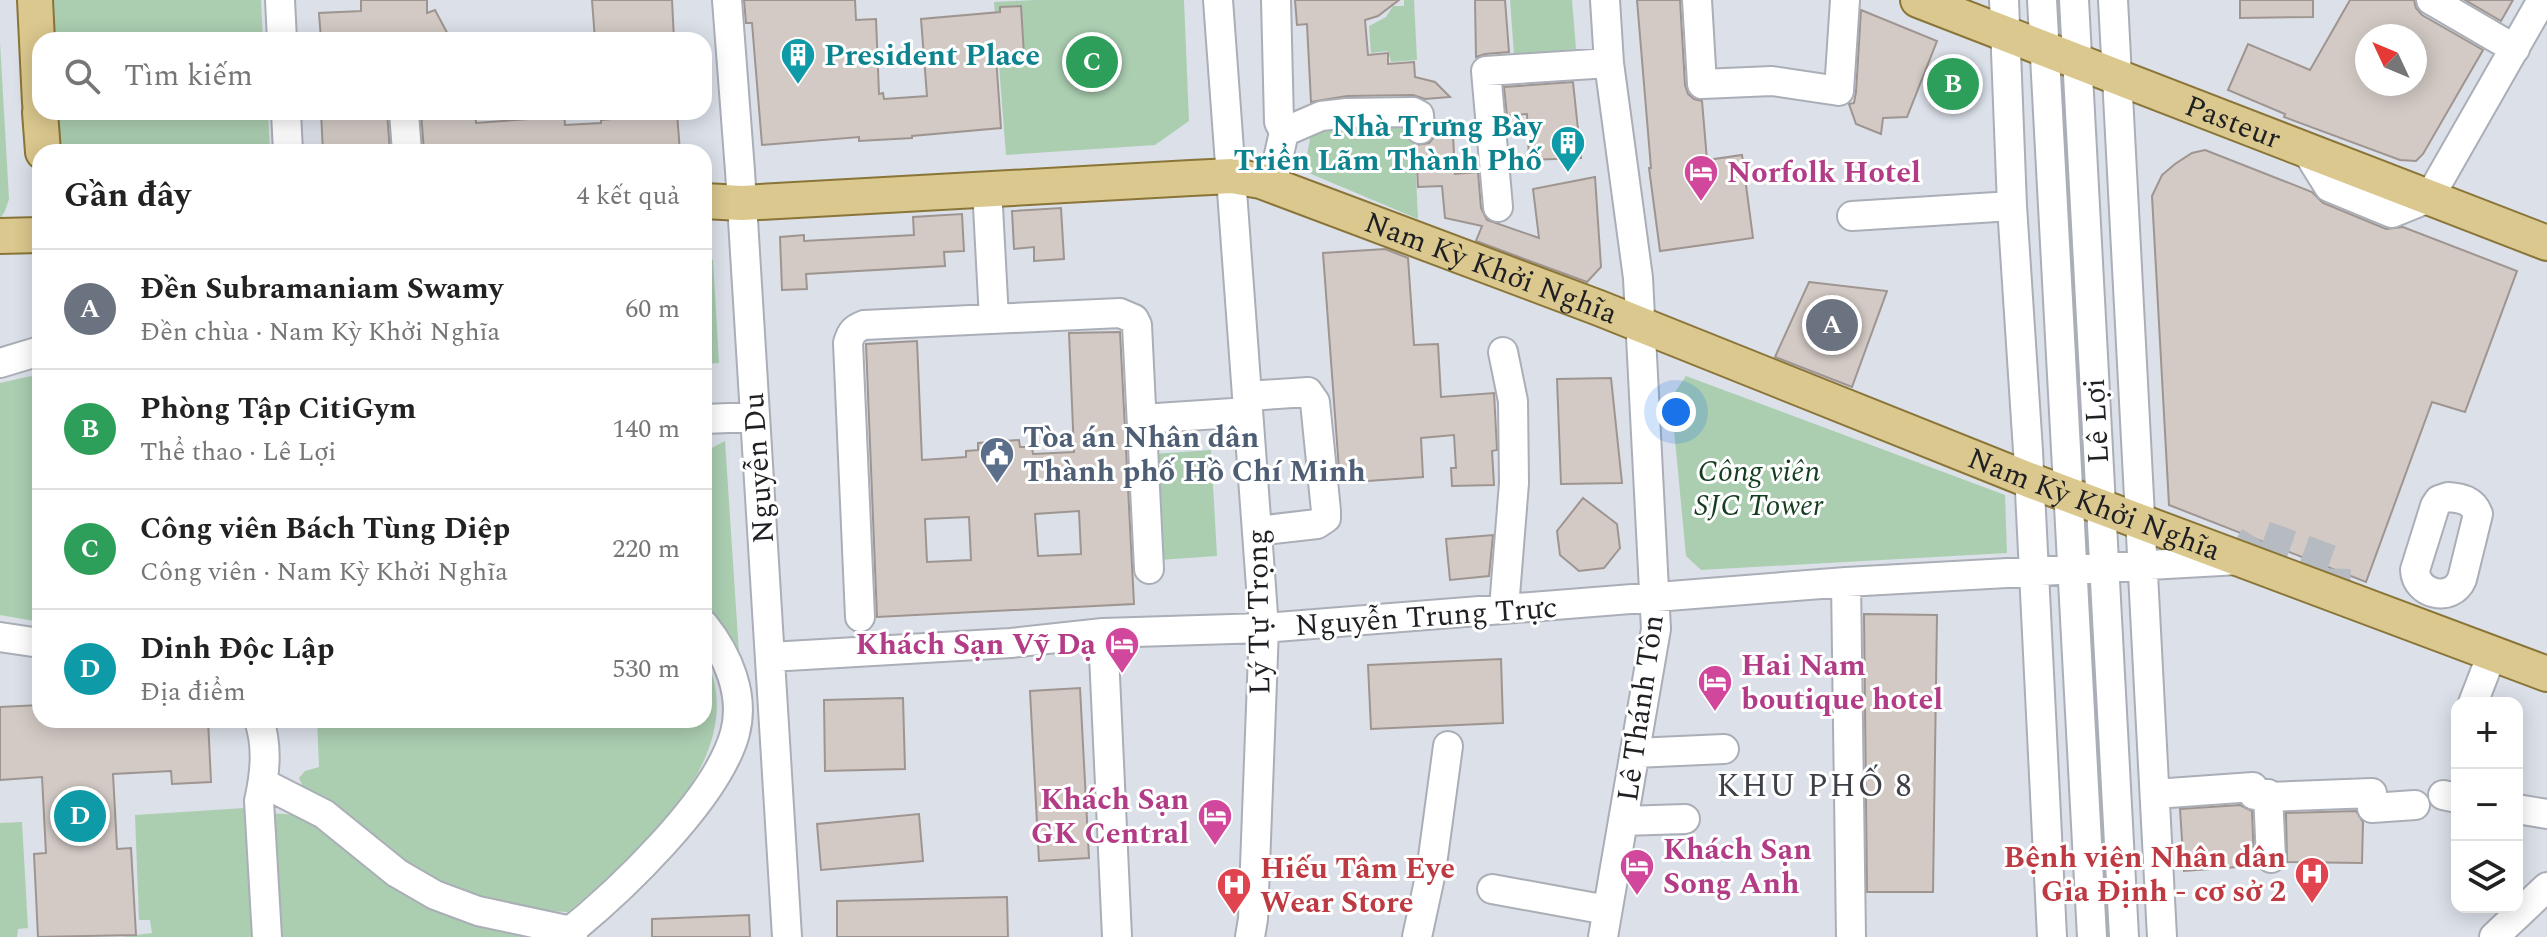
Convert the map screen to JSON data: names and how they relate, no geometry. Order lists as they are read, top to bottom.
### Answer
{
  "streets": {
    "main road": ["Pasteur", "Nam Kỳ Khởi Nghĩa"],
    "street": [
      "Lê Lợi",
      "Nguyễn Du",
      "Lý Tự Trọng",
      "Nguyễn Trung Trực",
      "Lê Thánh Tôn"
    ]
  },
  "crossings": [
    ["Pasteur", "Lê Lợi"],
    ["Nam Kỳ Khởi Nghĩa", "Lê Lợi"],
    ["Nam Kỳ Khởi Nghĩa", "Nguyễn Du"],
    ["Nam Kỳ Khởi Nghĩa", "Lý Tự Trọng"],
    ["Nam Kỳ Khởi Nghĩa", "Nguyễn Trung Trực"],
    ["Nam Kỳ Khởi Nghĩa", "Lê Thánh Tôn"],
    ["Lê Lợi", "Nguyễn Trung Trực"],
    ["Nguyễn Du", "Nguyễn Trung Trực"],
    ["Lý Tự Trọng", "Nguyễn Trung Trực"],
    ["Nguyễn Trung Trực", "Lê Thánh Tôn"]
  ],
  "districts": ["KHU PHỐ 8"],
  "parks": ["Công viên SJC Tower"],
  "places": {
    "building": ["President Place", "Nhà Trưng Bày Triển Lãm Thành Phố"],
    "hotel": [
      "Norfolk Hotel",
      "Khách Sạn Vỹ Dạ",
      "Hai Nam boutique hotel",
      "Khách Sạn GK Central",
      "Khách Sạn Song Anh"
    ],
    "public building": ["Tòa án Nhân dân Thành phố Hồ Chí Minh"],
    "hospital": ["Bệnh viện Nhân dân Gia Định - cơ sở 2", "Hiếu Tâm Eye Wear Store"]
  },
  "north": "top left",
  "page": {
    "pins": [
      "C",
      "B",
      "A",
      "D"
    ],
    "search": "Tìm kiếm",
    "heading": ["Gần đây", "4 kết quả"],
    "list": [
      {
        "mark": "A",
        "name": "Đền Subramaniam Swamy",
        "note": "Đền chùa · Nam Kỳ Khởi Nghĩa",
        "value": "60 m"
      },
      {
        "mark": "B",
        "name": "Phòng Tập CitiGym",
        "note": "Thể thao · Lê Lợi",
        "value": "140 m"
      },
      {
        "mark": "C",
        "name": "Công viên Bách Tùng Diệp",
        "note": "Công viên · Nam Kỳ Khởi Nghĩa",
        "value": "220 m"
      },
      {
        "mark": "D",
        "name": "Dinh Độc Lập",
        "note": "Địa điểm",
        "value": "530 m"
      }
    ],
    "map_buttons": ["+", "−"]
  }
}
